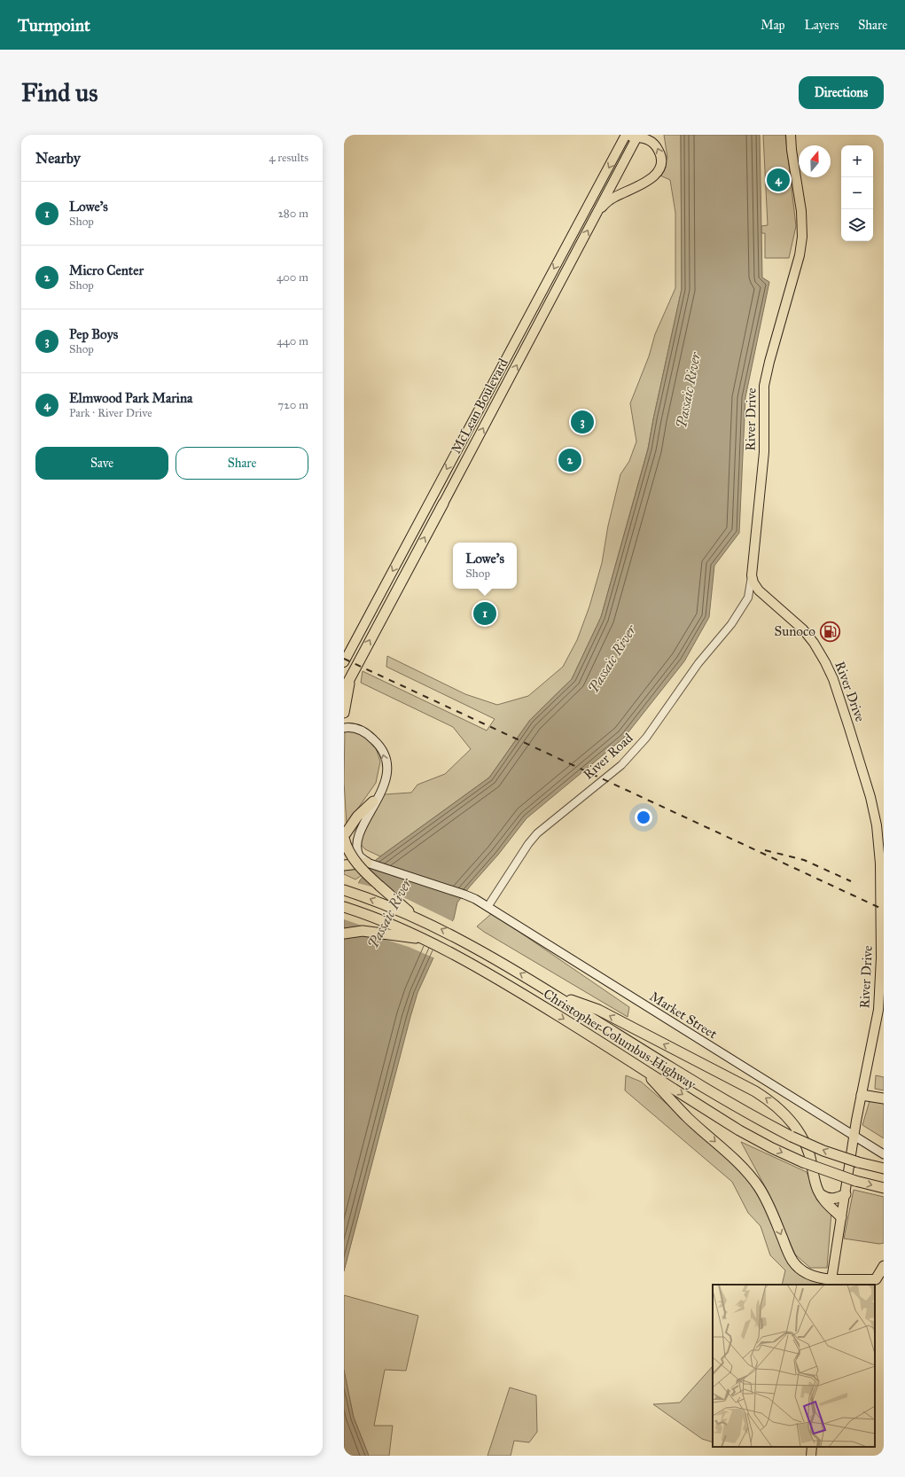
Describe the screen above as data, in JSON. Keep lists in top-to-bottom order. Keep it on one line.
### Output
{"streets":{"highway":["McLean Boulevard","Christopher Columbus Highway"],"main road":["River Drive","Market Street"],"street":["River Road"]},"crossings":[["River Drive","River Road"],["River Drive","Market Street"],["River Road","Market Street"]],"water":["Passaic River"],"places":{"fuel station":["Sunoco"]},"north":"top","page":{"header":"Turnpoint","nav":["Map","Layers","Share"],"buttons":["Directions",["Save","Share"]],"title":"Find us","heading":["Nearby","4 results"],"map_buttons":["+","−"],"pins":["4","3","2","1"],"list":[{"mark":"1","name":"Lowe's","note":"Shop","value":"280 m"},{"mark":"2","name":"Micro Center","note":"Shop","value":"400 m"},{"mark":"3","name":"Pep Boys","note":"Shop","value":"440 m"},{"mark":"4","name":"Elmwood Park Marina","note":"Park · River Drive","value":"720 m"}],"popup":["Lowe's","Shop"]}}
